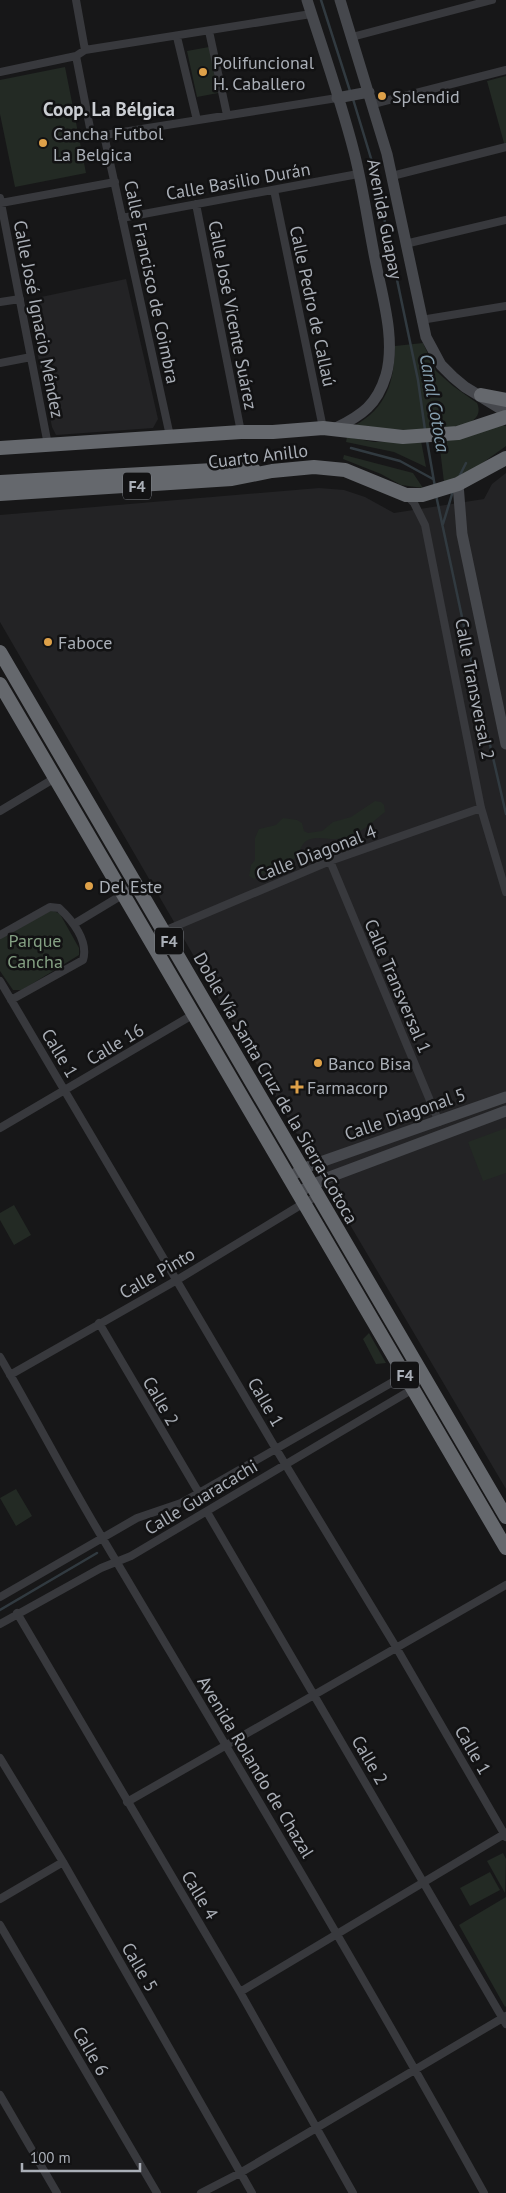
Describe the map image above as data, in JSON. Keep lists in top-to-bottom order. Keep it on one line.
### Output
{"streets":{"highway":["Cuarto Anillo","F4","Doble Vía Santa Cruz de la Sierra-Cotoca"],"main road":["Avenida Guapay","Calle Transversal 2","Calle Diagonal 5"],"street":["Calle Basilio Durán","Calle Francisco de Coimbra","Calle Pedro de Callaú","Calle José Vicente Suárez","Calle José Ignacio Méndez","Calle Diagonal 4","Calle Transversal 1","Calle 16","Calle 1","Calle Pinto","Calle 2","Calle Guaracachi","Avenida Rolando de Chazal","Calle 4","Calle 5","Calle 6"]},"crossings":[["Calle Basilio Durán","Avenida Guapay"],["Calle Basilio Durán","Calle Francisco de Coimbra"],["Calle Basilio Durán","Calle Pedro de Callaú"],["Calle Basilio Durán","Calle José Vicente Suárez"],["Avenida Guapay","Calle Pedro de Callaú"],["Avenida Guapay","Cuarto Anillo"],["Calle Francisco de Coimbra","Cuarto Anillo"],["Calle Pedro de Callaú","Cuarto Anillo"],["Calle José Vicente Suárez","Cuarto Anillo"],["Calle José Ignacio Méndez","Cuarto Anillo"],["Cuarto Anillo","Calle Transversal 2"],["Calle Transversal 2","Calle Diagonal 4"],["Calle Diagonal 4","Calle Transversal 1"],["Calle Diagonal 4","Doble Vía Santa Cruz de la Sierra-Cotoca"],["Calle Transversal 1","Calle Diagonal 5"],["Calle 16","Calle 1"],["Calle 16","Doble Vía Santa Cruz de la Sierra-Cotoca"],["Calle 1","Calle Pinto"],["Calle 1","Calle Guaracachi"],["Doble Vía Santa Cruz de la Sierra-Cotoca","Calle Diagonal 5"],["Doble Vía Santa Cruz de la Sierra-Cotoca","Calle Pinto"],["Doble Vía Santa Cruz de la Sierra-Cotoca","Calle Guaracachi"],["Calle Diagonal 5","Calle Pinto"],["Calle Pinto","Calle 2"],["Calle Pinto","Avenida Rolando de Chazal"],["Calle 2","Calle Guaracachi"],["Calle Guaracachi","Avenida Rolando de Chazal"],["Calle Guaracachi","Calle 4"]],"districts":["Coop. La Bélgica"],"water":["Canal Cotoca"],"parks":["Parque Cancha"],"places":{"other":["Polifuncional H. Caballero","Splendid","Cancha Futbol La Belgica","Faboce","Del Este","Banco Bisa"],"health":["Farmacorp"]},"scale_bar":"100 m"}
